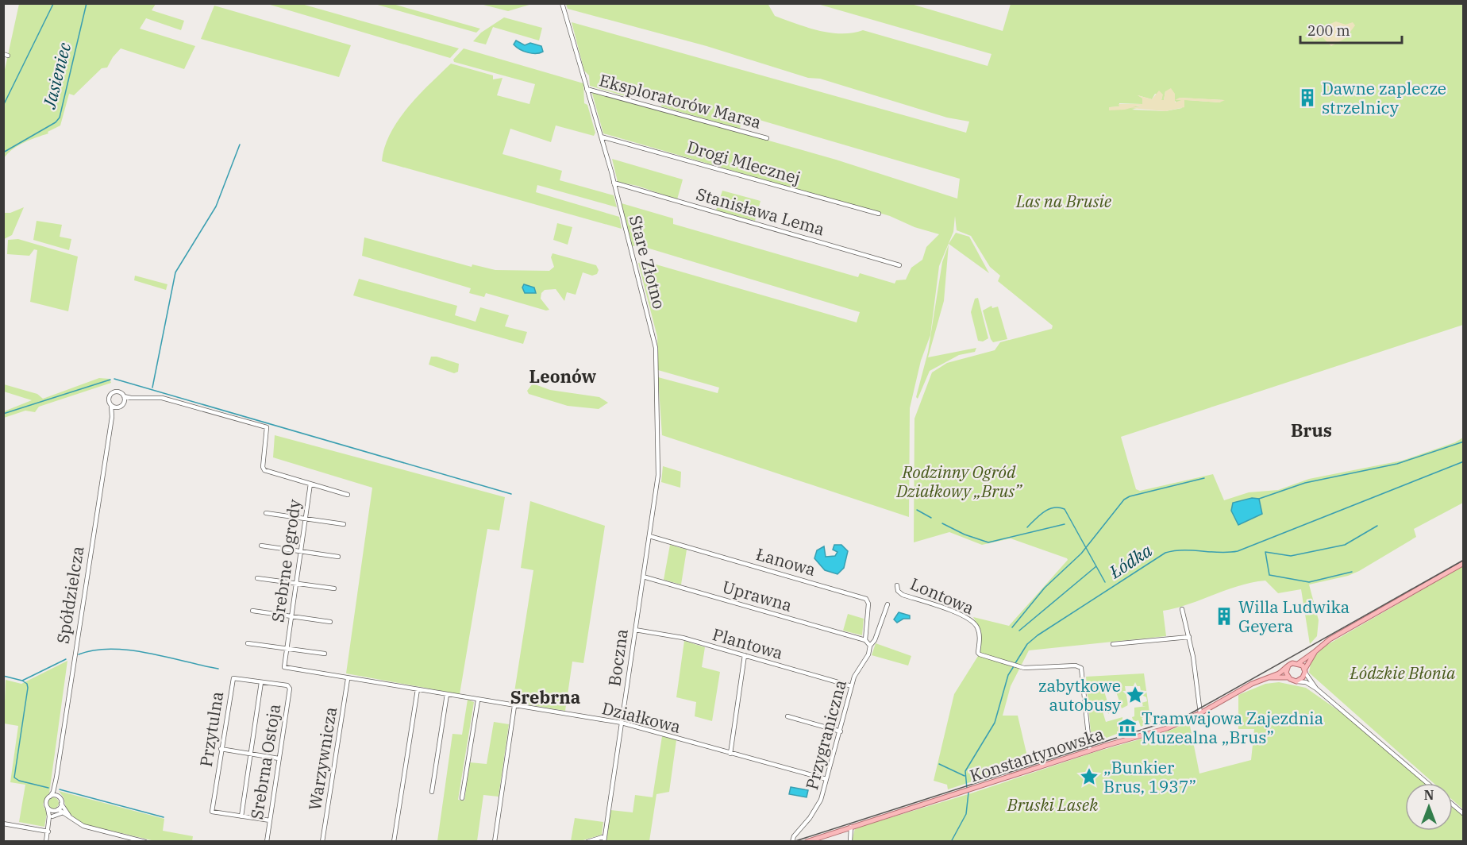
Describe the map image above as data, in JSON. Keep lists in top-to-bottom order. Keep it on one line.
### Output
{"streets":{"main road":["Konstantynowska"],"street":["Eksploratorów Marsa","Drogi Mlecznej","Stanisława Lema","Stare Złotno","Srebrne Ogrody","Łanowa","Spółdzielcza","Uprawna","Lontowa","Plantowa","Boczna","Działkowa","Przytulna","Przygraniczna","Warzywnicza","Srebrna Ostoja"]},"crossings":[["Eksploratorów Marsa","Stare Złotno"],["Drogi Mlecznej","Stare Złotno"],["Stanisława Lema","Stare Złotno"],["Stare Złotno","Łanowa"],["Stare Złotno","Boczna"],["Srebrne Ogrody","Działkowa"],["Srebrne Ogrody","Warzywnicza"],["Łanowa","Uprawna"],["Łanowa","Boczna"],["Uprawna","Boczna"],["Lontowa","Konstantynowska"],["Plantowa","Boczna"],["Plantowa","Przygraniczna"],["Boczna","Działkowa"],["Działkowa","Przygraniczna"],["Działkowa","Warzywnicza"],["Przytulna","Srebrna Ostoja"]],"districts":["Leonów","Brus","Srebrna"],"water":["Jasieniec","Łódka"],"parks":["Las na Brusie","Rodzinny Ogród Działkowy „Brus”","Łódzkie Błonia","Bruski Lasek"],"places":{"building":["Dawne zaplecze strzelnicy","Willa Ludwika Geyera"],"place":["zabytkowe autobusy","„Bunkier Brus, 1937”"],"museum":["Tramwajowa Zajezdnia Muzealna „Brus”"]},"scale_bar":"200 m","north":"top"}
